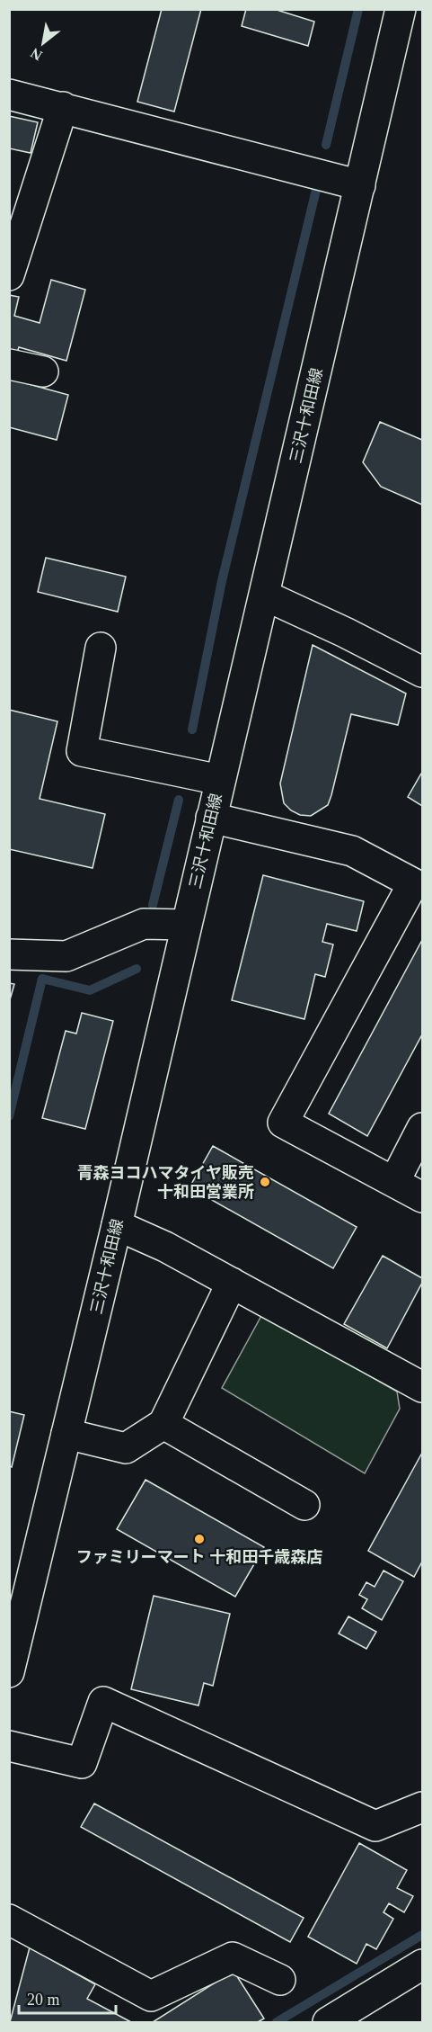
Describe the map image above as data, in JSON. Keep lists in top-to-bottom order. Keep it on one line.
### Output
{"streets":{"main road":["三沢十和田線"]},"places":["青森ヨコハマタイヤ販売 十和田営業所","ファミリーマート 十和田千歳森店"],"scale_bar":"20 m","north":"bottom left"}
